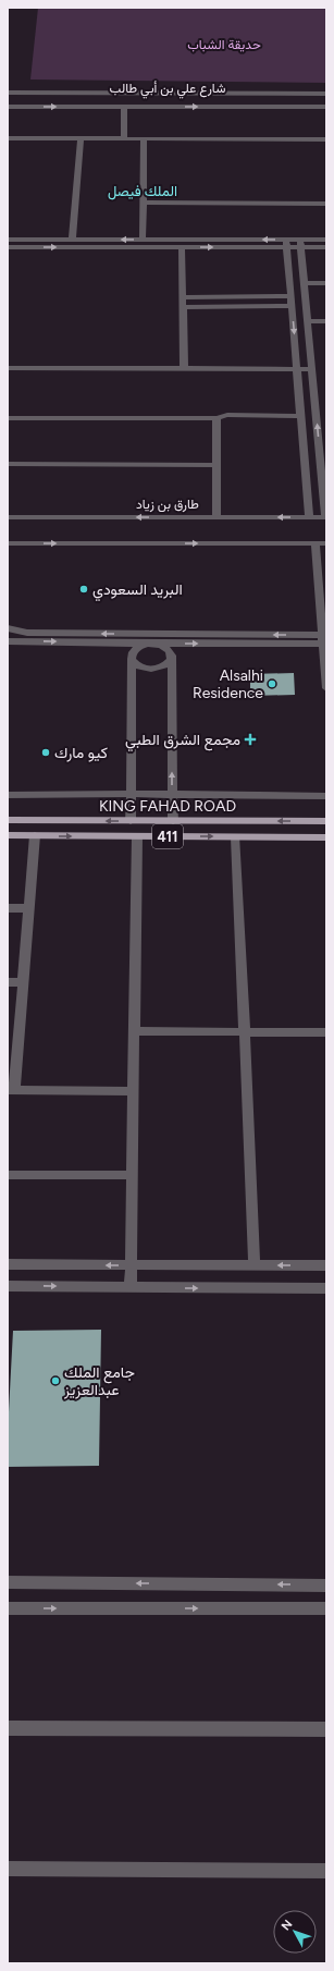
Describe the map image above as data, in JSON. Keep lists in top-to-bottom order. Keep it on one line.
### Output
{"streets":{"main road":["KING FAHAD ROAD","411"],"street":["شارع علي بن أبي طالب","طارق بن زياد"]},"districts":["الملك فيصل"],"parks":["حديقة الشباب"],"places":{"other":["البريد السعودي","Alsalhi Residence","كيو مارك","جامع الملك عبدالعزيز"],"health":["مجمع الشرق الطبي"]},"north":"top left"}
